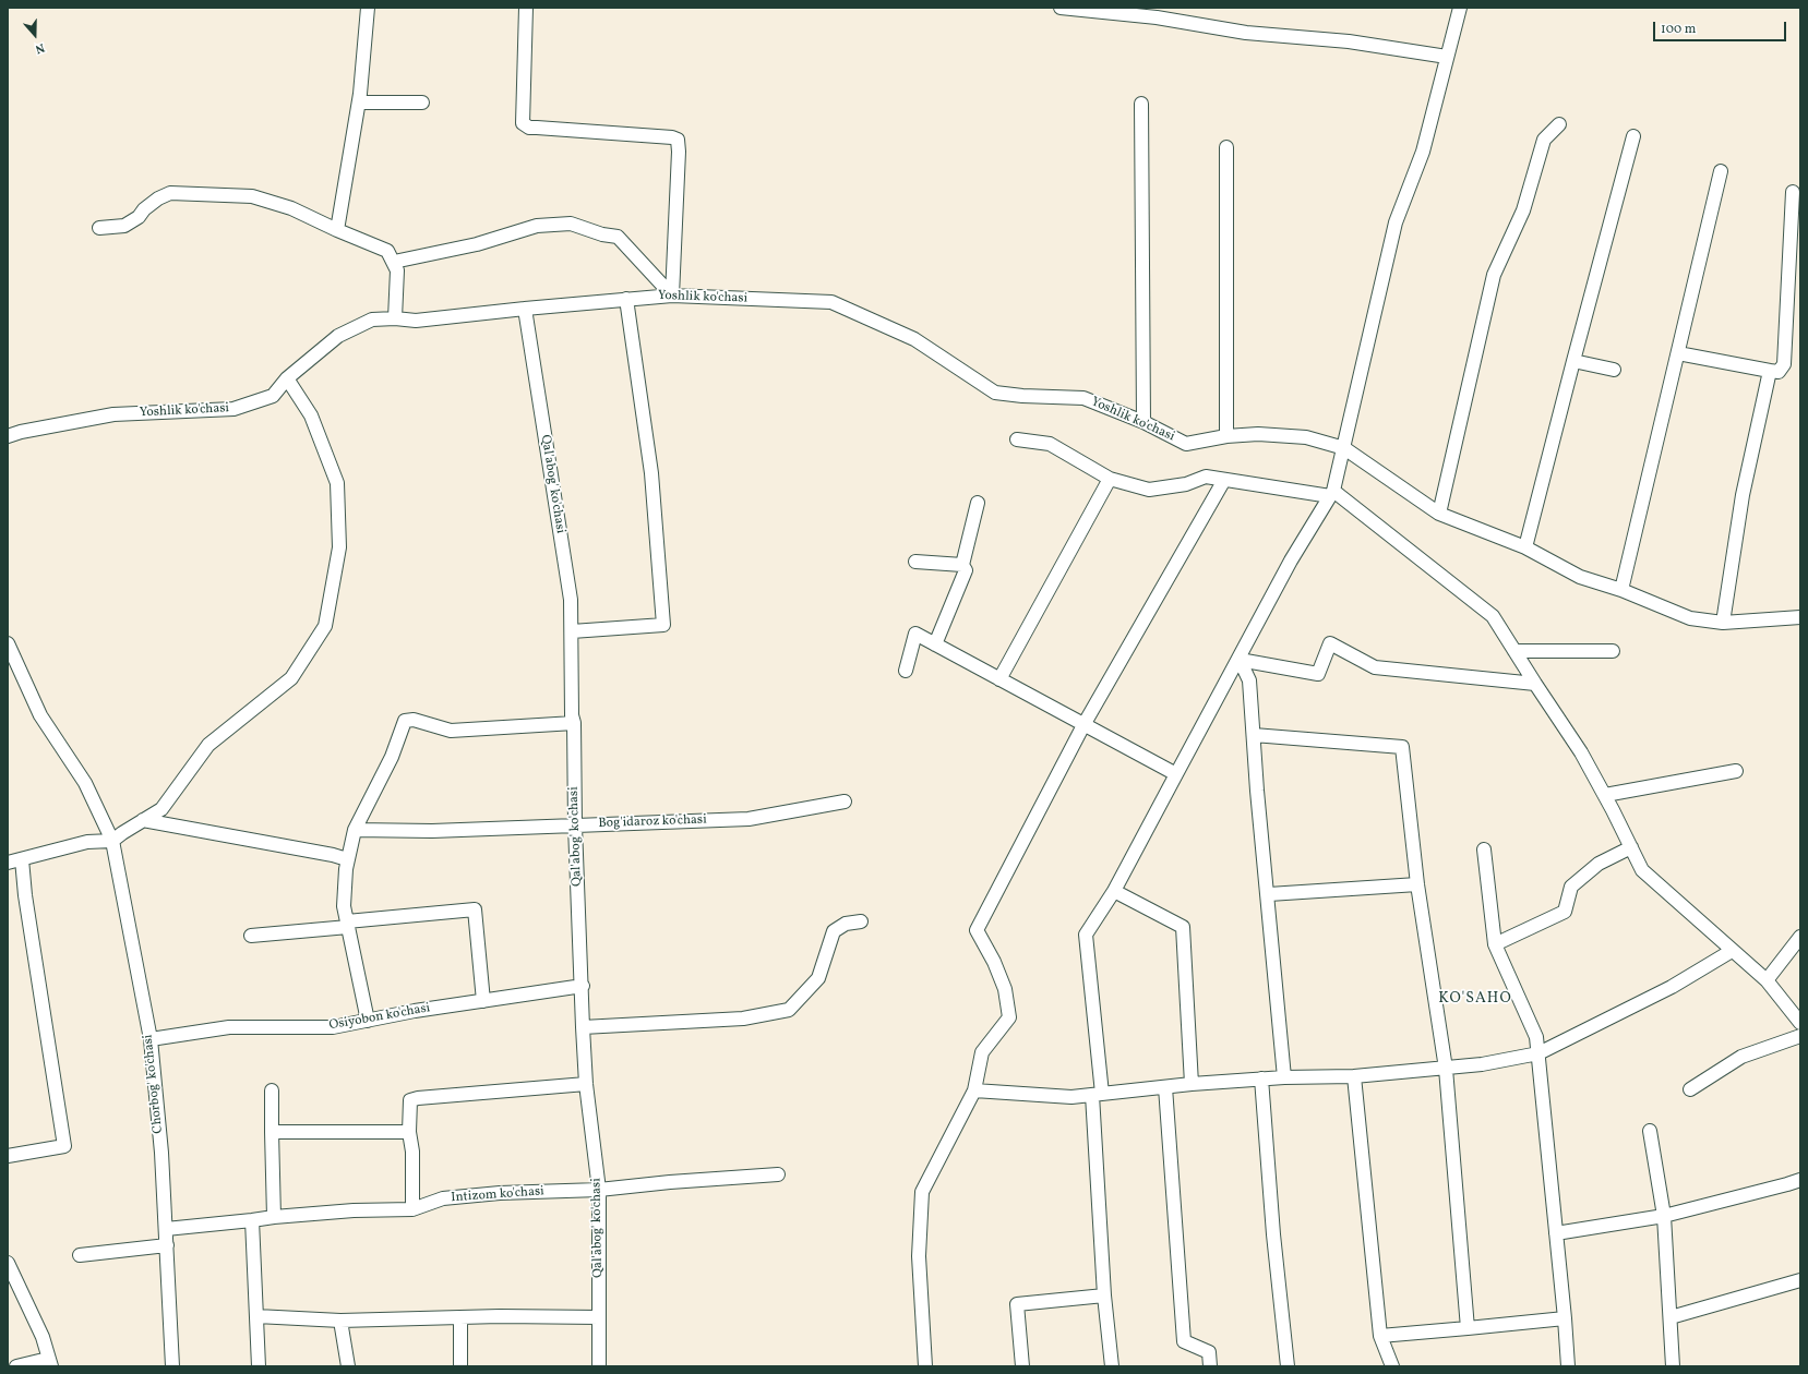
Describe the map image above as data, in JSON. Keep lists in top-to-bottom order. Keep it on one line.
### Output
{"streets":{"street":["Yoshlik ko'chasi","Qal'abog' ko'chasi","Bog'idaroz ko'chasi","Osiyobon ko'chasi","Сhorbog' ko'chasi","Intizom ko'chasi"]},"crossings":[["Yoshlik ko'chasi","Qal'abog' ko'chasi"],["Qal'abog' ko'chasi","Bog'idaroz ko'chasi"],["Qal'abog' ko'chasi","Osiyobon ko'chasi"],["Qal'abog' ko'chasi","Intizom ko'chasi"],["Osiyobon ko'chasi","Сhorbog' ko'chasi"],["Сhorbog' ko'chasi","Intizom ko'chasi"]],"districts":["KO'SAHO"],"scale_bar":"100 m","north":"bottom"}
